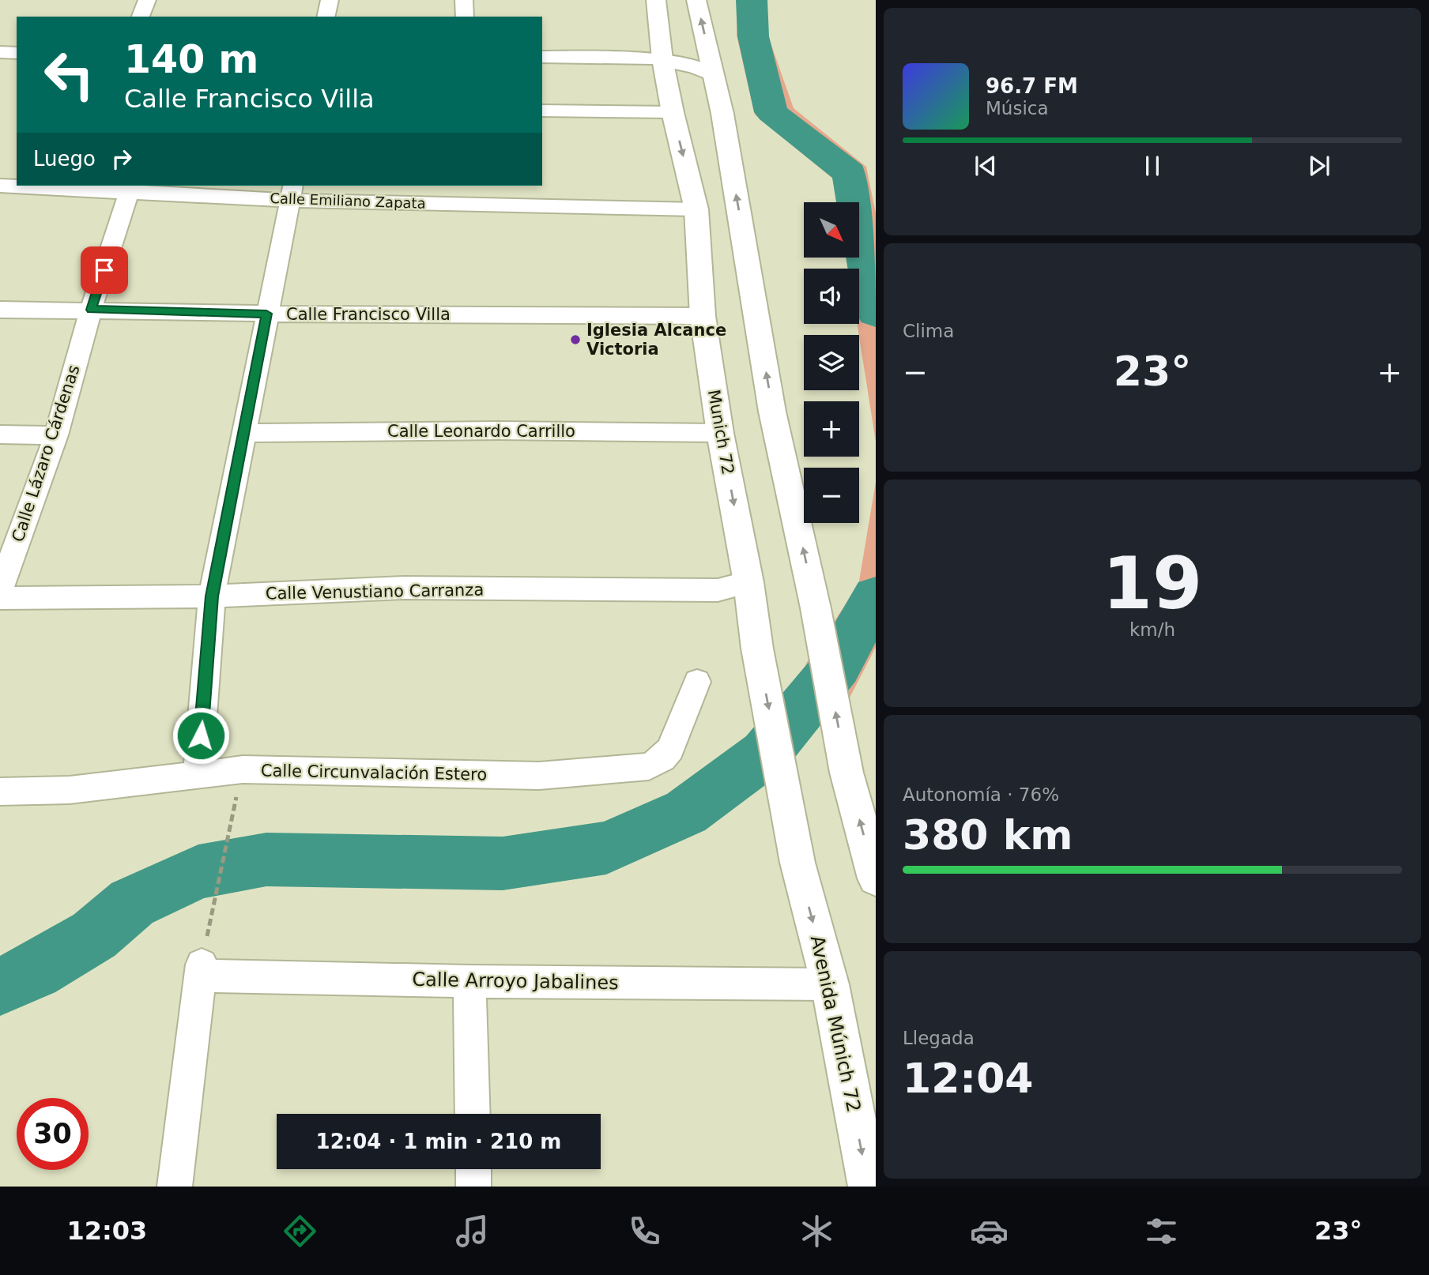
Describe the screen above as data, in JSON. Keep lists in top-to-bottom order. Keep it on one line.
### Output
{"streets":{"main road":["Munich 72","Avenida Múnich 72"],"street":["Calle Emiliano Zapata","Calle Francisco Villa","Calle Leonardo Carrillo","Calle Lázaro Cárdenas","Calle Venustiano Carranza","Calle Circunvalación Estero","Calle Arroyo Jabalines"]},"crossings":[["Calle Emiliano Zapata","Munich 72"],["Calle Emiliano Zapata","Calle Lázaro Cárdenas"],["Calle Francisco Villa","Munich 72"],["Calle Francisco Villa","Calle Lázaro Cárdenas"],["Calle Leonardo Carrillo","Munich 72"],["Munich 72","Calle Venustiano Carranza"],["Munich 72","Avenida Múnich 72"],["Calle Arroyo Jabalines","Avenida Múnich 72"]],"one_way":["Avenida Múnich 72"],"places":["Iglesia Alcance Victoria"],"north":"bottom right","page":{"turn":["140 m","Calle Francisco Villa"],"song":["96.7 FM","Música"],"then":"Luego","map_buttons":["+","−"],"tile":["Clima",["19","km/h"],["Autonomía · 76%","380 km"],["Llegada","12:04"]],"heat":["−","23°","+"],"limit":"30","trip":"12:04 · 1 min · 210 m","tabs":["12:03","23°"]}}
